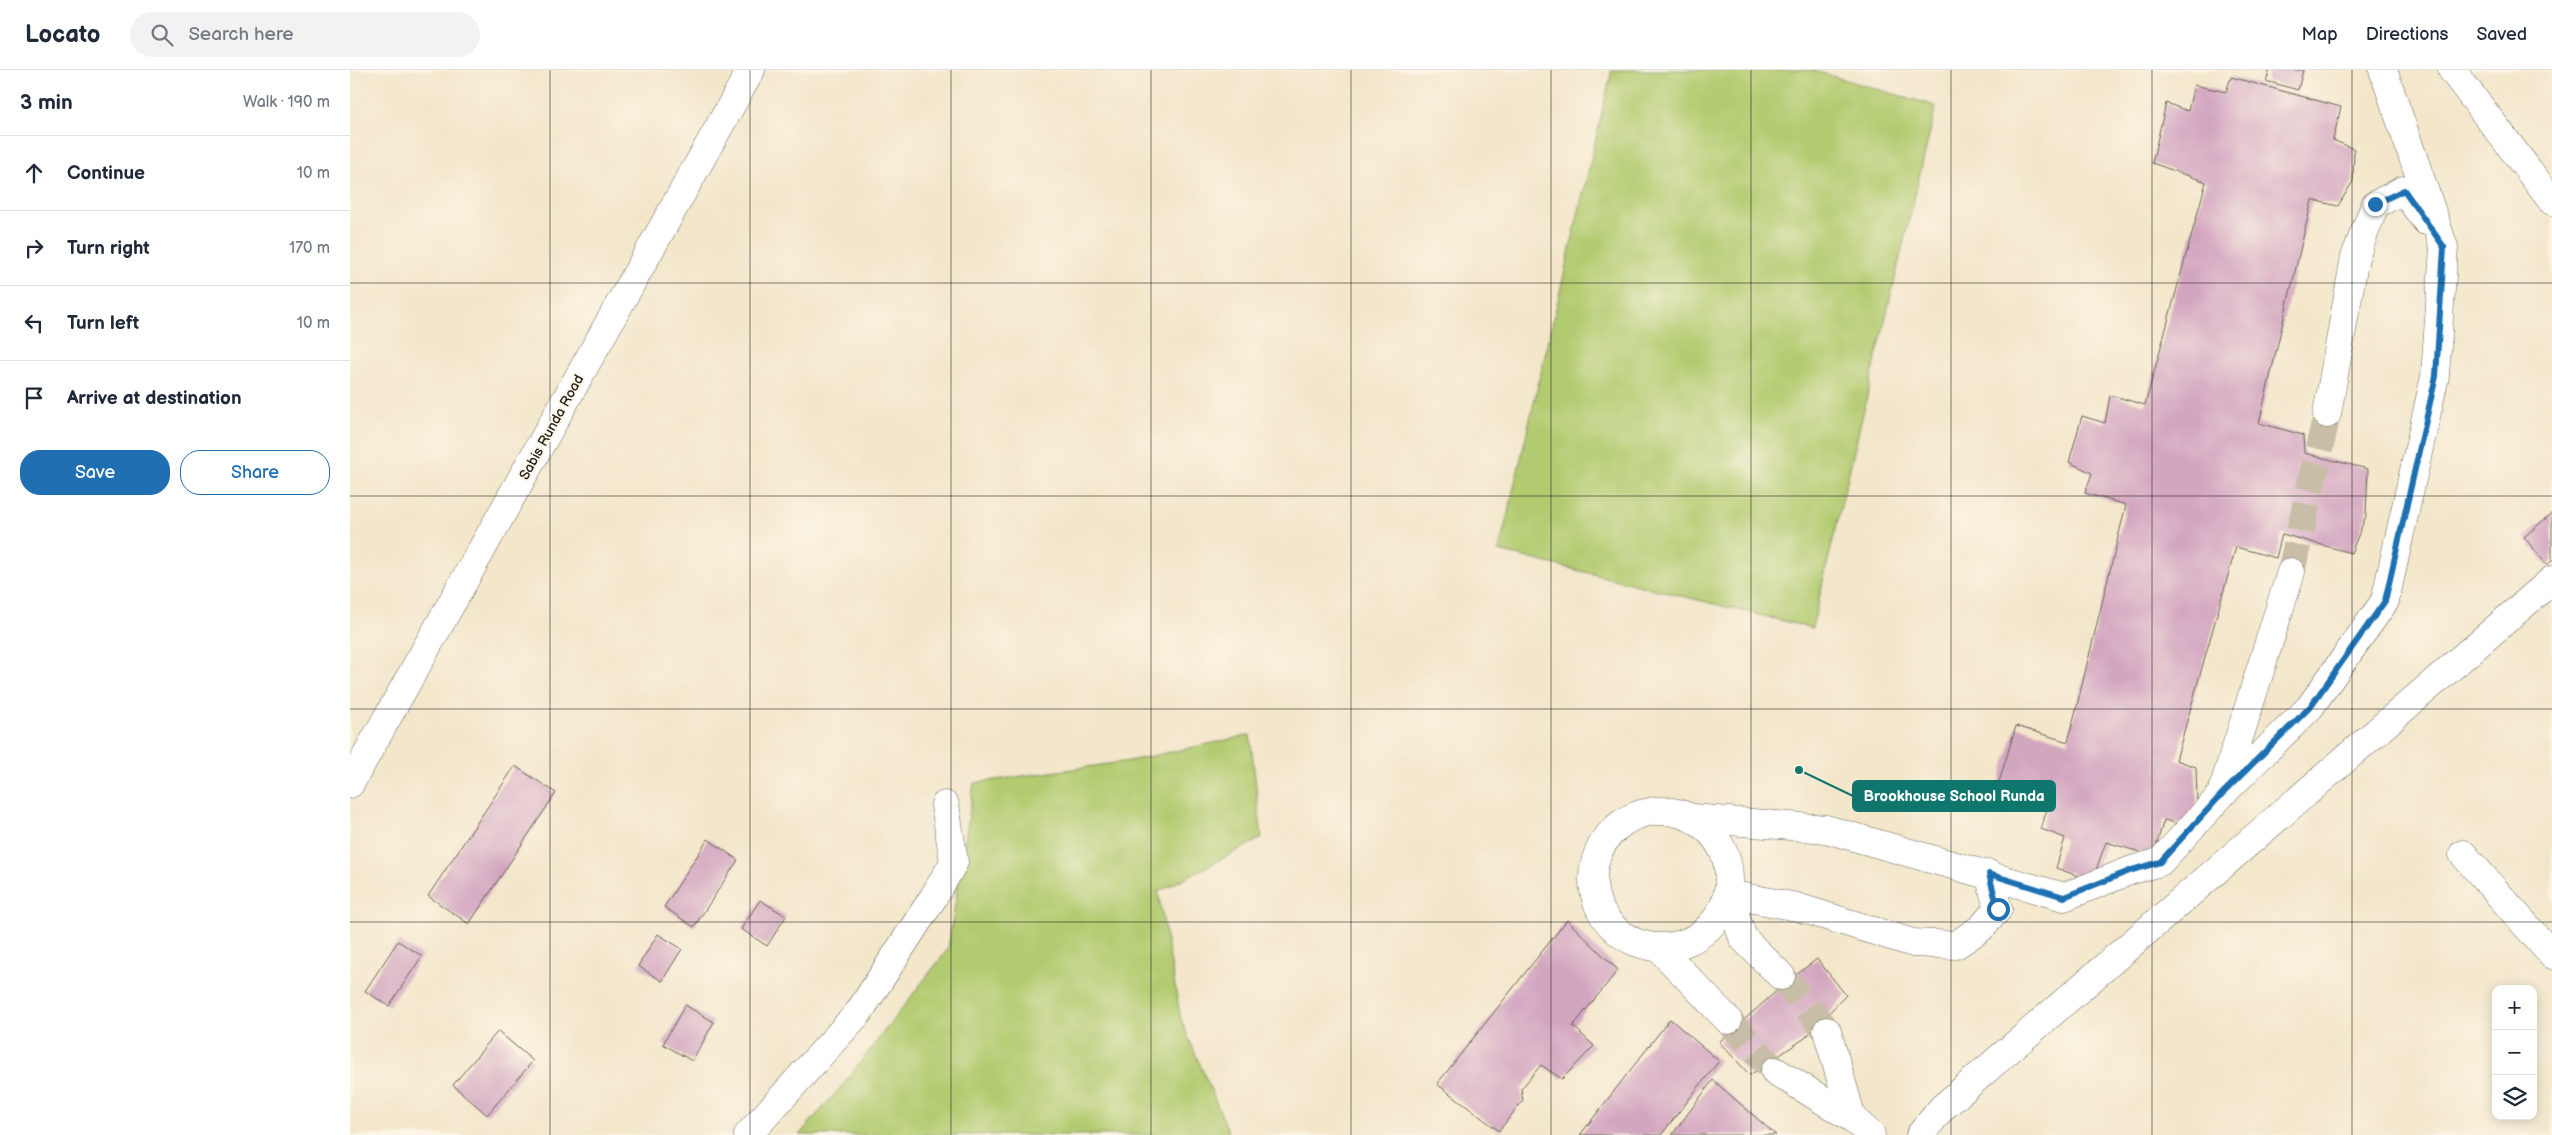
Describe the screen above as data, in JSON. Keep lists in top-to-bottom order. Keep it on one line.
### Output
{"streets":{"street":["Sabis Runda Road"]},"places":["Brookhouse School Runda"],"page":{"header":"Locato","search":"Search here","nav":["Map","Directions","Saved"],"heading":["3 min","Walk · 190 m"],"list":[["Continue","10 m"],["Turn right","170 m"],["Turn left","10 m"],"Arrive at destination"],"buttons":["Save","Share"],"map_buttons":["+","−"]}}
